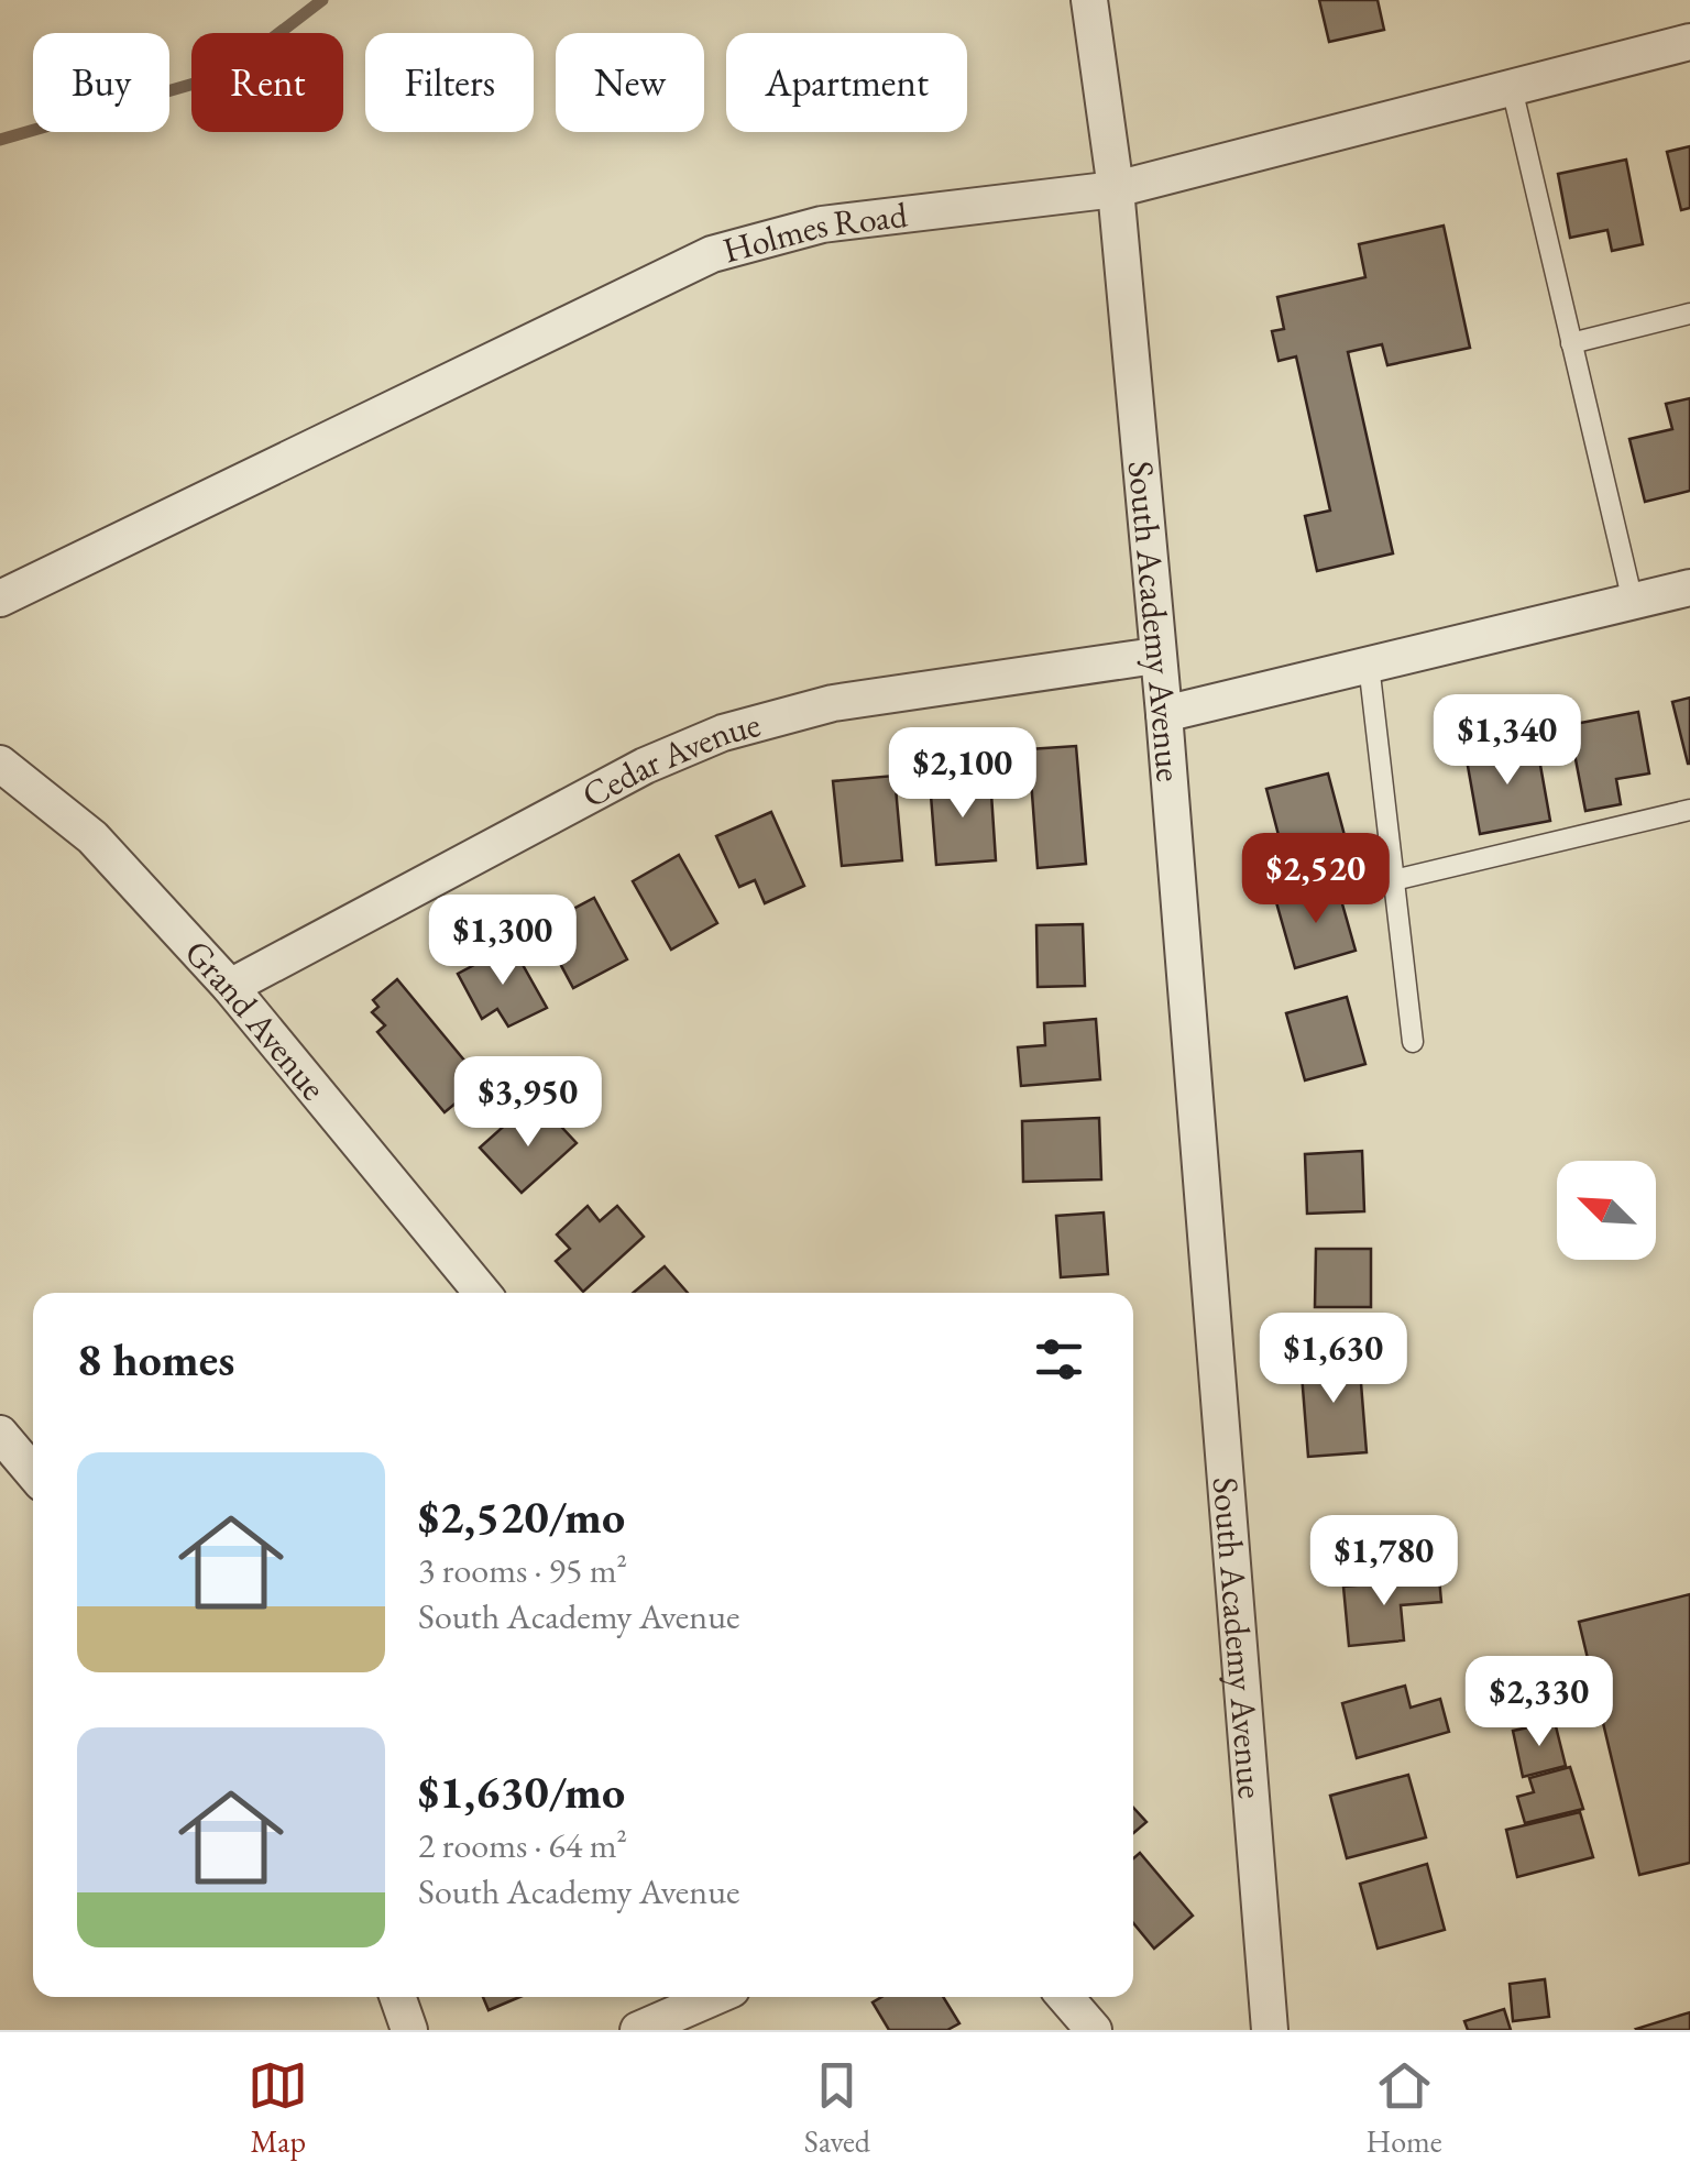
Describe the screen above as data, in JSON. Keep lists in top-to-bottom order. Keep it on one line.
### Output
{"streets":{"street":["Holmes Road","South Academy Avenue","Cedar Avenue","Grand Avenue"]},"crossings":[["Holmes Road","South Academy Avenue"],["South Academy Avenue","Cedar Avenue"],["Cedar Avenue","Grand Avenue"]],"north":"top left","page":{"chip":["Buy","Rent","Filters","New","Apartment"],"price":["$1,340","$2,100","$2,520","$1,300","$3,950","$1,630","$1,780","$2,330"],"heading":"8 homes","list":[{"name":"$2,520/mo","note":"3 rooms · 95 m² · South Academy Avenue"},{"name":"$1,630/mo","note":"2 rooms · 64 m² · South Academy Avenue"}],"tabs":["Map","Saved","Home"]}}
